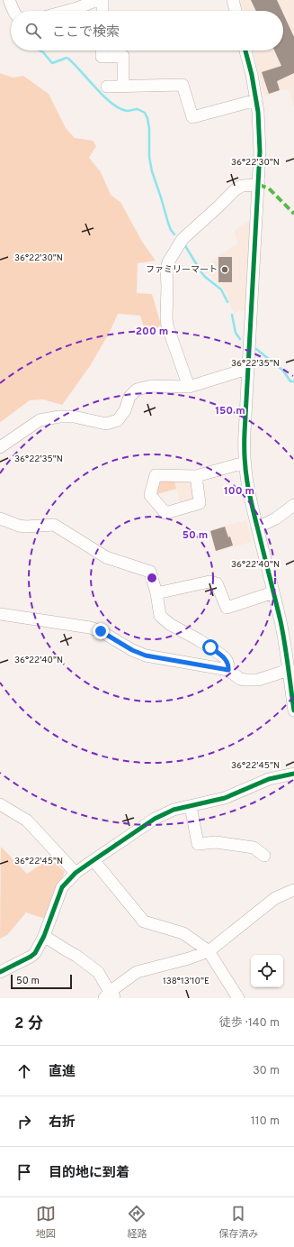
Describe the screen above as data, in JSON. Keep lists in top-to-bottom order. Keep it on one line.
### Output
{"places":["ファミリーマート"],"scale_bar":"50 m","page":{"search":"ここで検索","scale":"50 m","heading":["2 分","徒歩 · 140 m"],"list":[["直進","30 m"],["右折","110 m"],"目的地に到着"],"nav":["地図","経路","保存済み"]},"coordinates":["36°22'30\"N","36°22'35\"N","36°22'40\"N","36°22'45\"N","138°13'10\"E"],"rings":["200 m","150 m","100 m","50 m"]}
